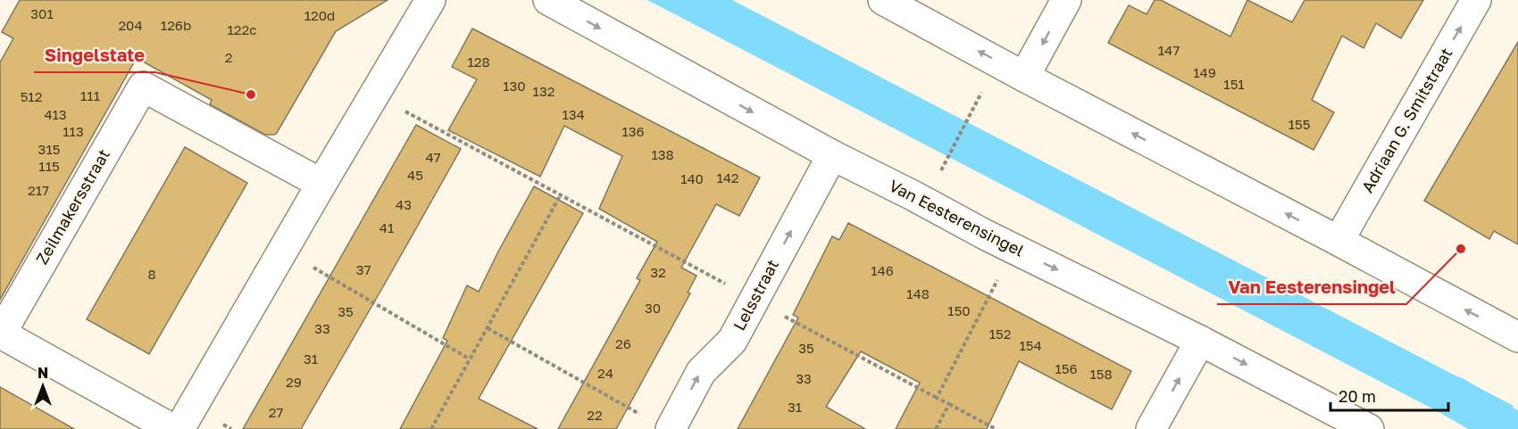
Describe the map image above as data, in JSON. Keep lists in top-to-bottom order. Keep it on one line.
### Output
{"streets":{"street":["Adriaan G. Smitstraat","Zeilmakersstraat","Van Eesterensingel","Lelsstraat"]},"crossings":[["Van Eesterensingel","Lelsstraat"]],"one_way":["Adriaan G. Smitstraat","Lelsstraat"],"places":["Singelstate","Van Eesterensingel"],"house_numbers":["301","120d","204","126b","122c","147","2","128","149","151","130","132","111","512","413","134","155","113","136","315","138","47","115","45","142","140","217","43","41","37","146","32","8","148","30","150","35","33","152","26","154","35","31","156","24","158","33","29","31","27","22"],"scale_bar":"20 m","north":"top"}
